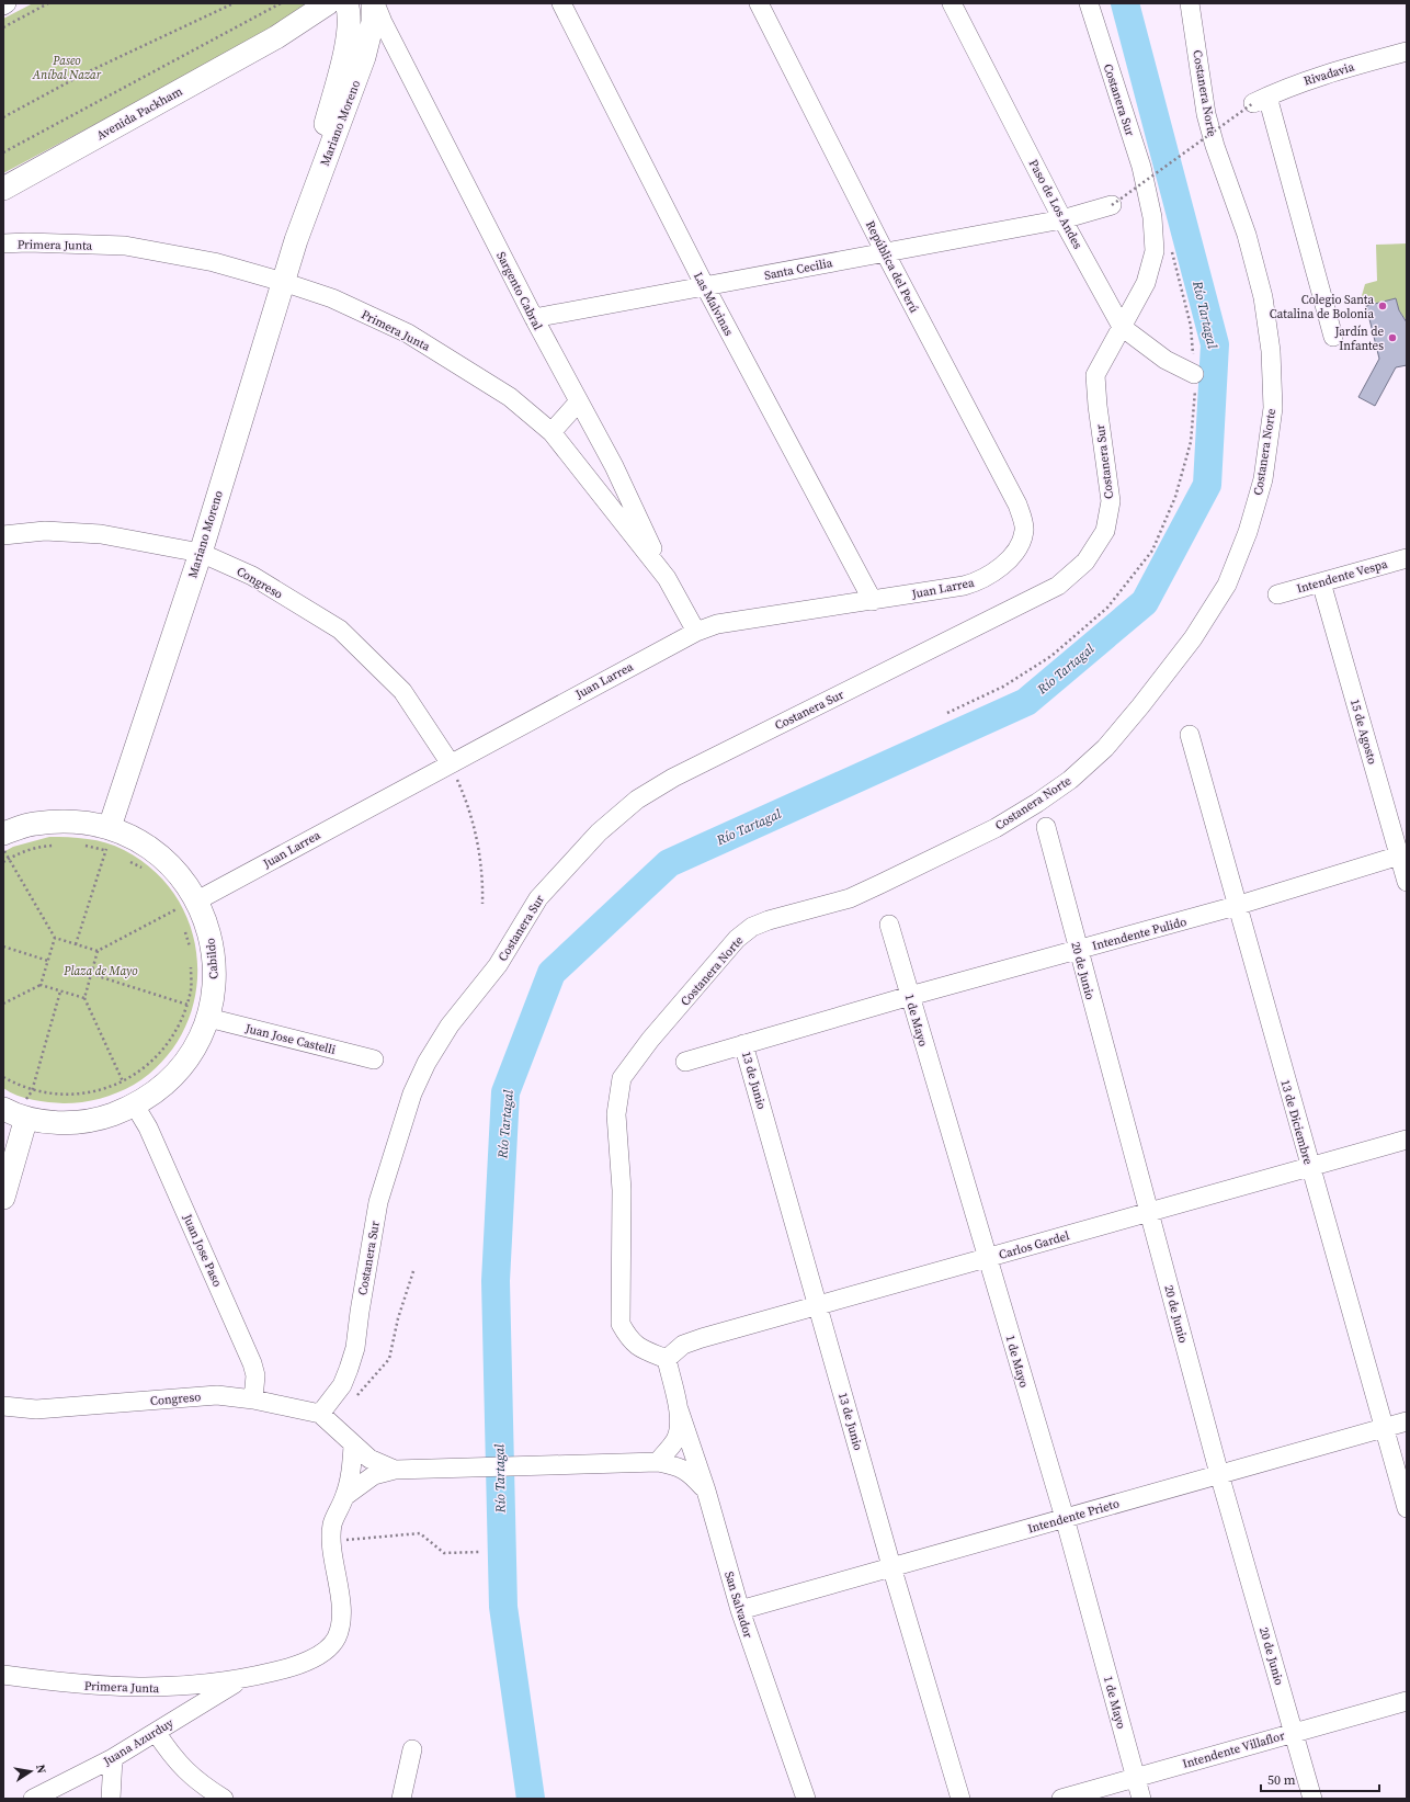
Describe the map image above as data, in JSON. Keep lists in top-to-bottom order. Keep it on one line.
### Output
{"streets":{"main road":["Avenida Packham","Mariano Moreno","Cabildo"],"street":["Rivadavia","Costanera Norte","Costanera Sur","Paso de Los Andes","Primera Junta","República del Perú","Santa Cecilia","Sargento Cabral","Las Malvinas","Intendente Vespa","Congreso","Juan Larrea","15 de Agosto","Intendente Pulido","20 de Junio","1 de Mayo","Juan Jose Castelli","13 de Junio","13 de Diciembre","Carlos Gardel","Juan Jose Paso","Intendente Prieto","San Salvador","Juana Azurduy","Intendente Villaflor"]},"crossings":[["Costanera Norte","Carlos Gardel"],["Costanera Sur","Paso de Los Andes"],["Costanera Sur","Congreso"],["Avenida Packham","Mariano Moreno"],["Mariano Moreno","Primera Junta"],["Mariano Moreno","Sargento Cabral"],["Mariano Moreno","Congreso"],["Mariano Moreno","Cabildo"],["Paso de Los Andes","Santa Cecilia"],["Primera Junta","Sargento Cabral"],["Primera Junta","Juan Larrea"],["Primera Junta","Juana Azurduy"],["República del Perú","Santa Cecilia"],["República del Perú","Juan Larrea"],["Santa Cecilia","Sargento Cabral"],["Santa Cecilia","Las Malvinas"],["Las Malvinas","Juan Larrea"],["Intendente Vespa","15 de Agosto"],["Congreso","Juan Larrea"],["Congreso","Juan Jose Paso"],["Juan Larrea","Cabildo"],["15 de Agosto","Intendente Pulido"],["Intendente Pulido","20 de Junio"],["Intendente Pulido","1 de Mayo"],["Intendente Pulido","13 de Junio"],["Intendente Pulido","13 de Diciembre"],["Cabildo","Juan Jose Castelli"],["Cabildo","Juan Jose Paso"],["20 de Junio","Carlos Gardel"],["20 de Junio","Intendente Prieto"],["20 de Junio","Intendente Villaflor"],["1 de Mayo","Carlos Gardel"],["1 de Mayo","Intendente Prieto"],["1 de Mayo","Intendente Villaflor"],["13 de Junio","Carlos Gardel"],["13 de Junio","Intendente Prieto"],["13 de Diciembre","Carlos Gardel"],["13 de Diciembre","Intendente Prieto"],["Intendente Prieto","San Salvador"]],"water":["Río Tartagal"],"parks":["Paseo Aníbal Nazar","Plaza de Mayo"],"places":["Colegio Santa Catalina de Bolonia","Jardín de Infantes"],"scale_bar":"50 m","north":"right"}
